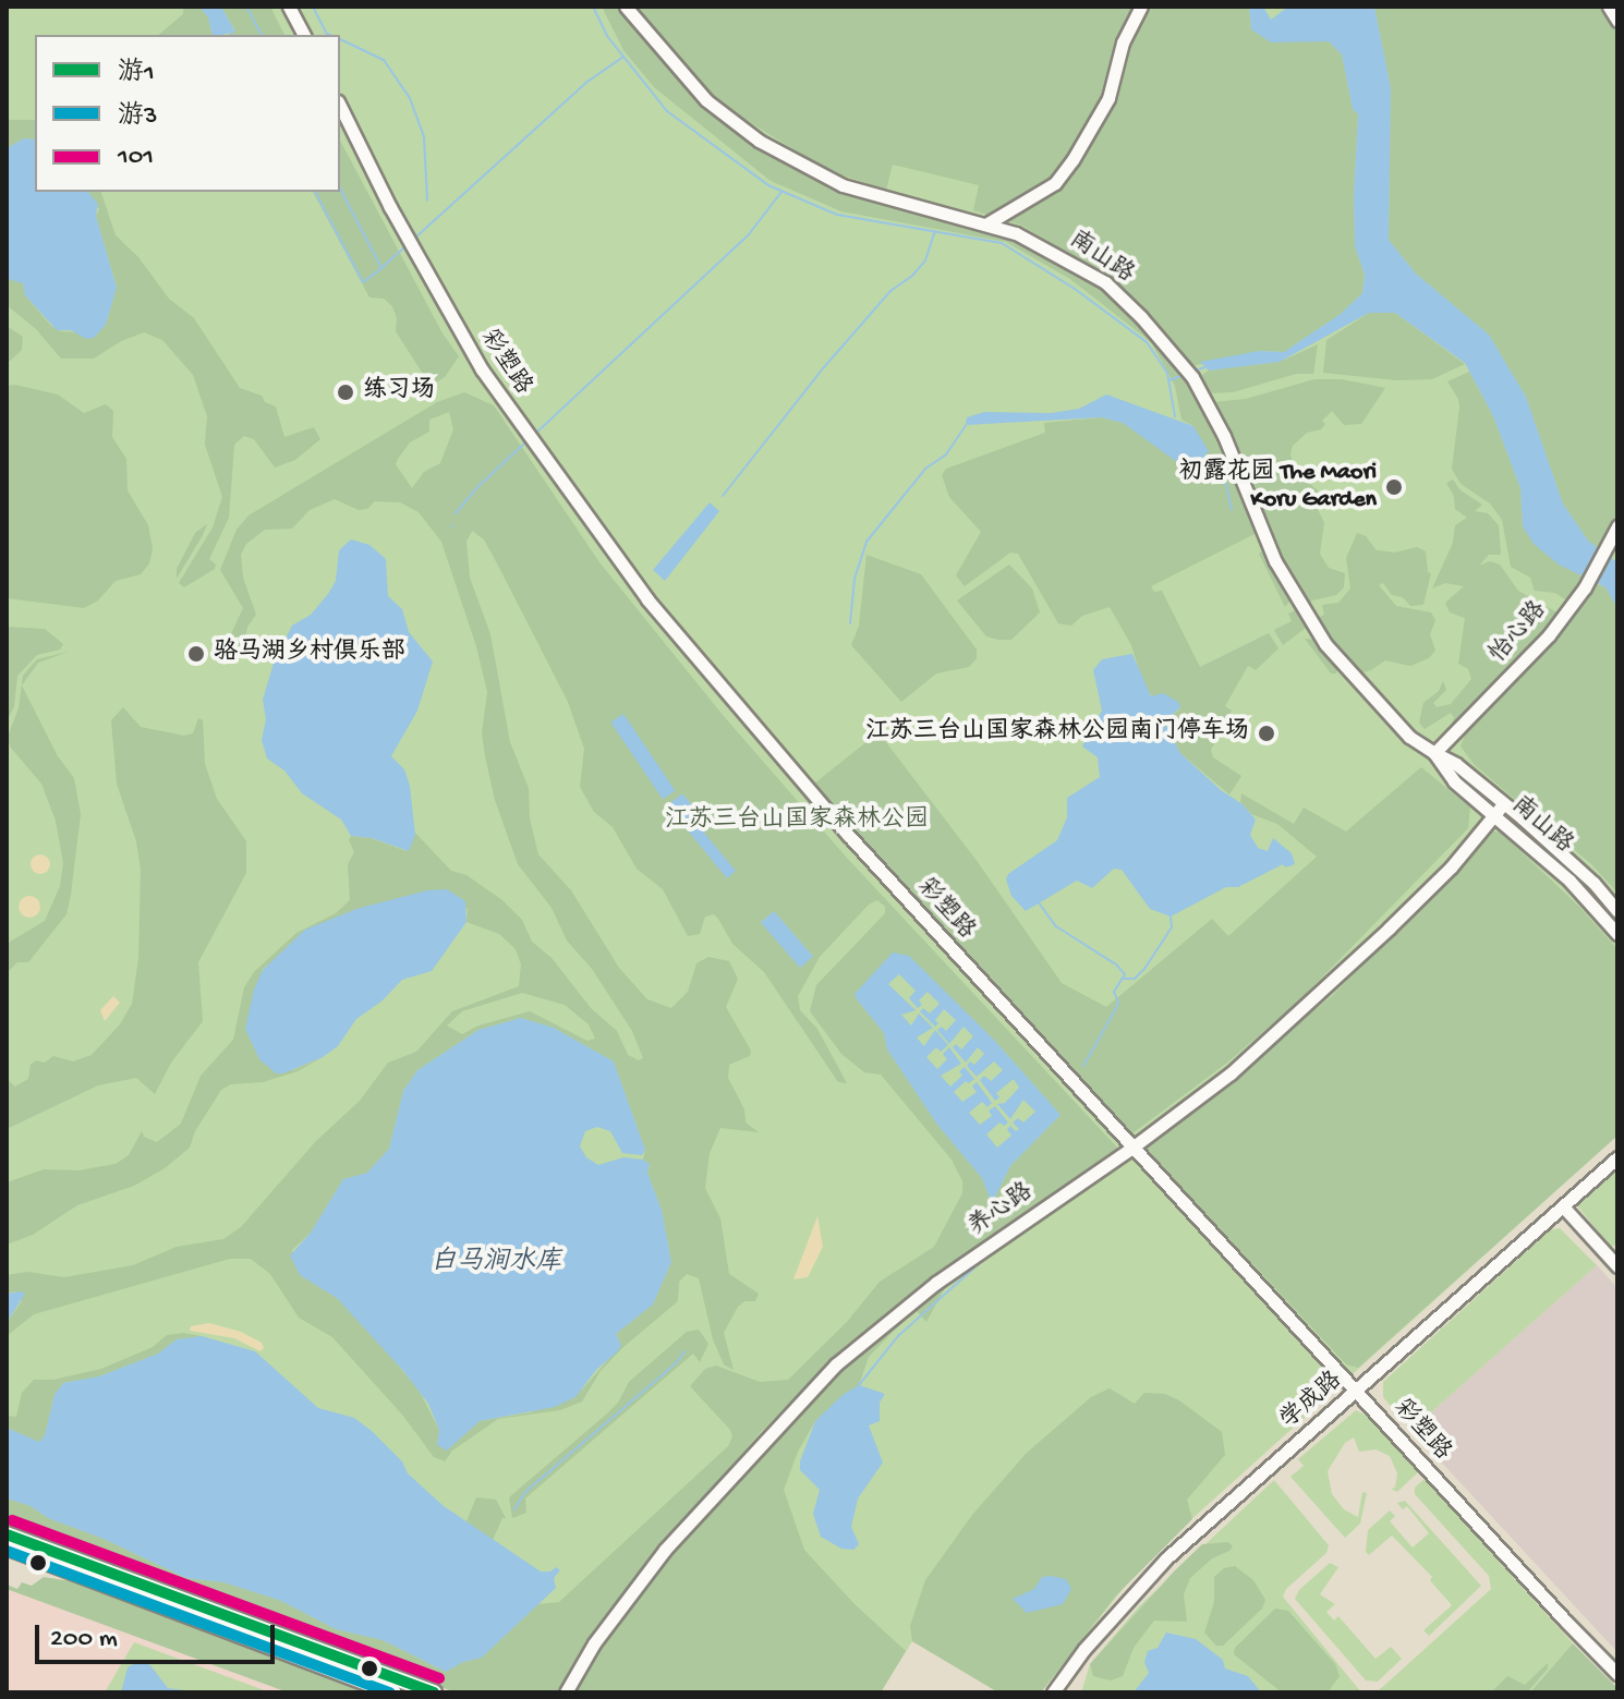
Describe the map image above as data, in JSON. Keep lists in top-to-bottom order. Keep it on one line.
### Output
{"streets":{"street":["南山路","彩塑路","怡心路","养心路","学成路"]},"crossings":[["南山路","怡心路"],["南山路","养心路"],["彩塑路","养心路"],["彩塑路","学成路"]],"water":["白马涧水库"],"parks":["江苏三台山国家森林公园"],"places":["练习场","初露花园 The Maori Koru Garden","骆马湖乡村俱乐部","江苏三台山国家森林公园南门停车场"],"lines":["transit line 101","transit line 游1","transit line 游3"],"legend":["游1","游3","101"],"scale_bar":"200 m"}
